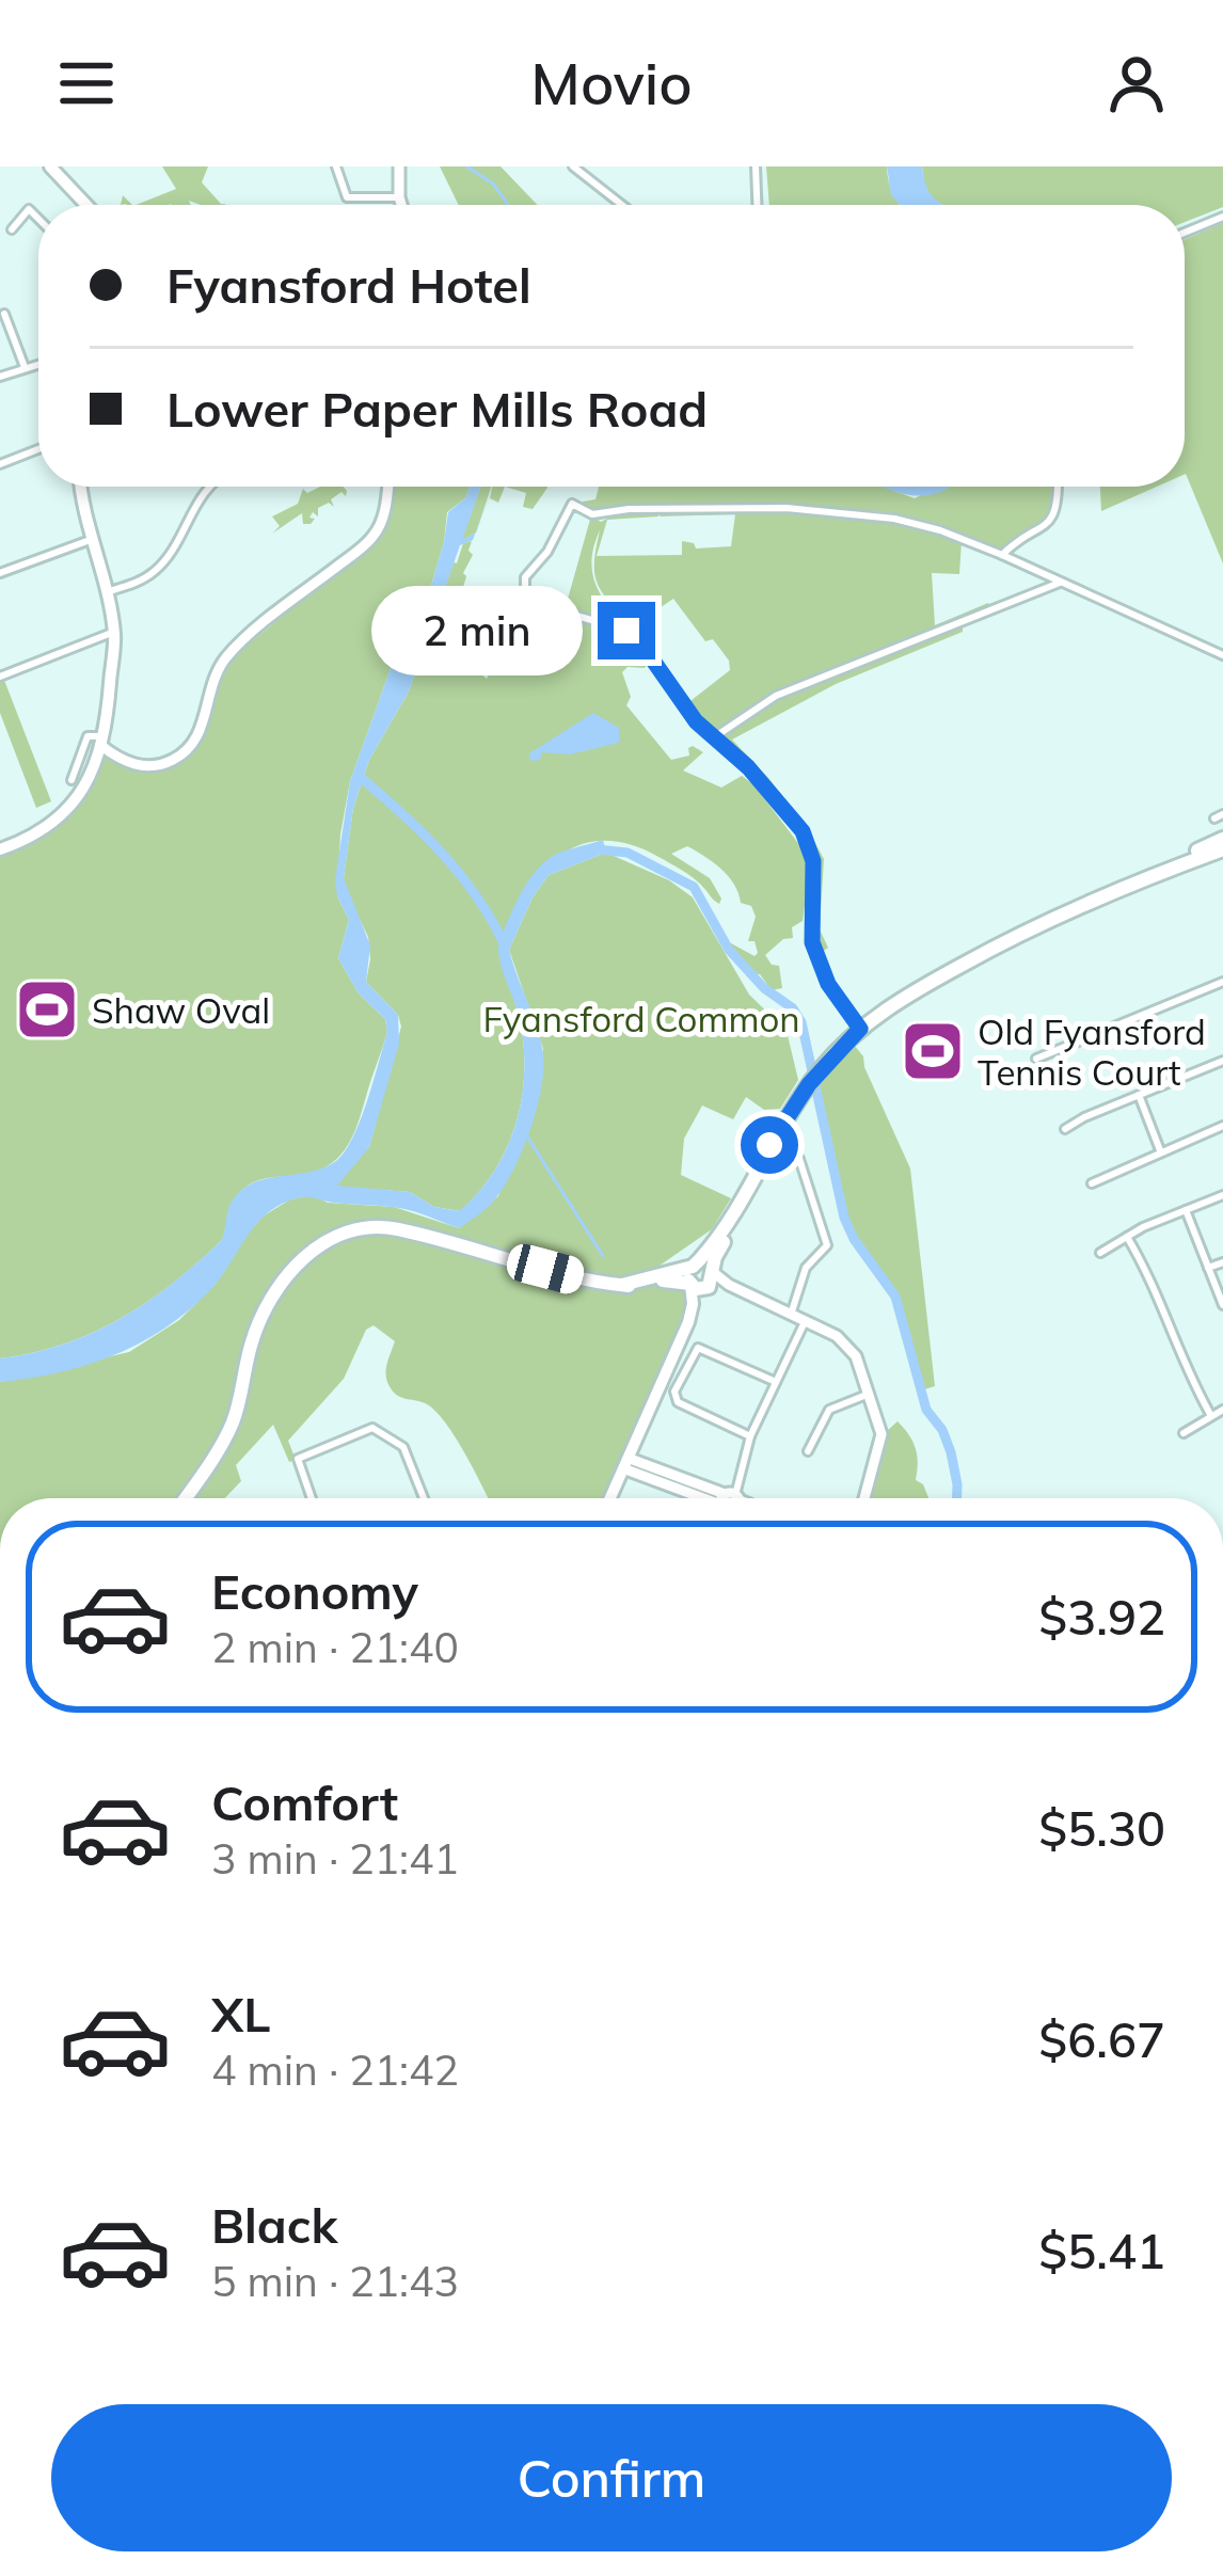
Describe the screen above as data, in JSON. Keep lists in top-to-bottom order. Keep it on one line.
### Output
{"parks":["Fyansford Common"],"places":{"sports":["Shaw Oval","Old Fyansford Tennis Court"]},"page":{"header":"Movio","banner":["Fyansford Hotel","Lower Paper Mills Road"],"bubble":"2 min","list":[{"name":"Economy","note":"2 min · 21:40","value":"$3.92"},{"name":"Comfort","note":"3 min · 21:41","value":"$5.30"},{"name":"XL","note":"4 min · 21:42","value":"$6.67"},{"name":"Black","note":"5 min · 21:43","value":"$5.41"}],"buttons":"Confirm"}}
